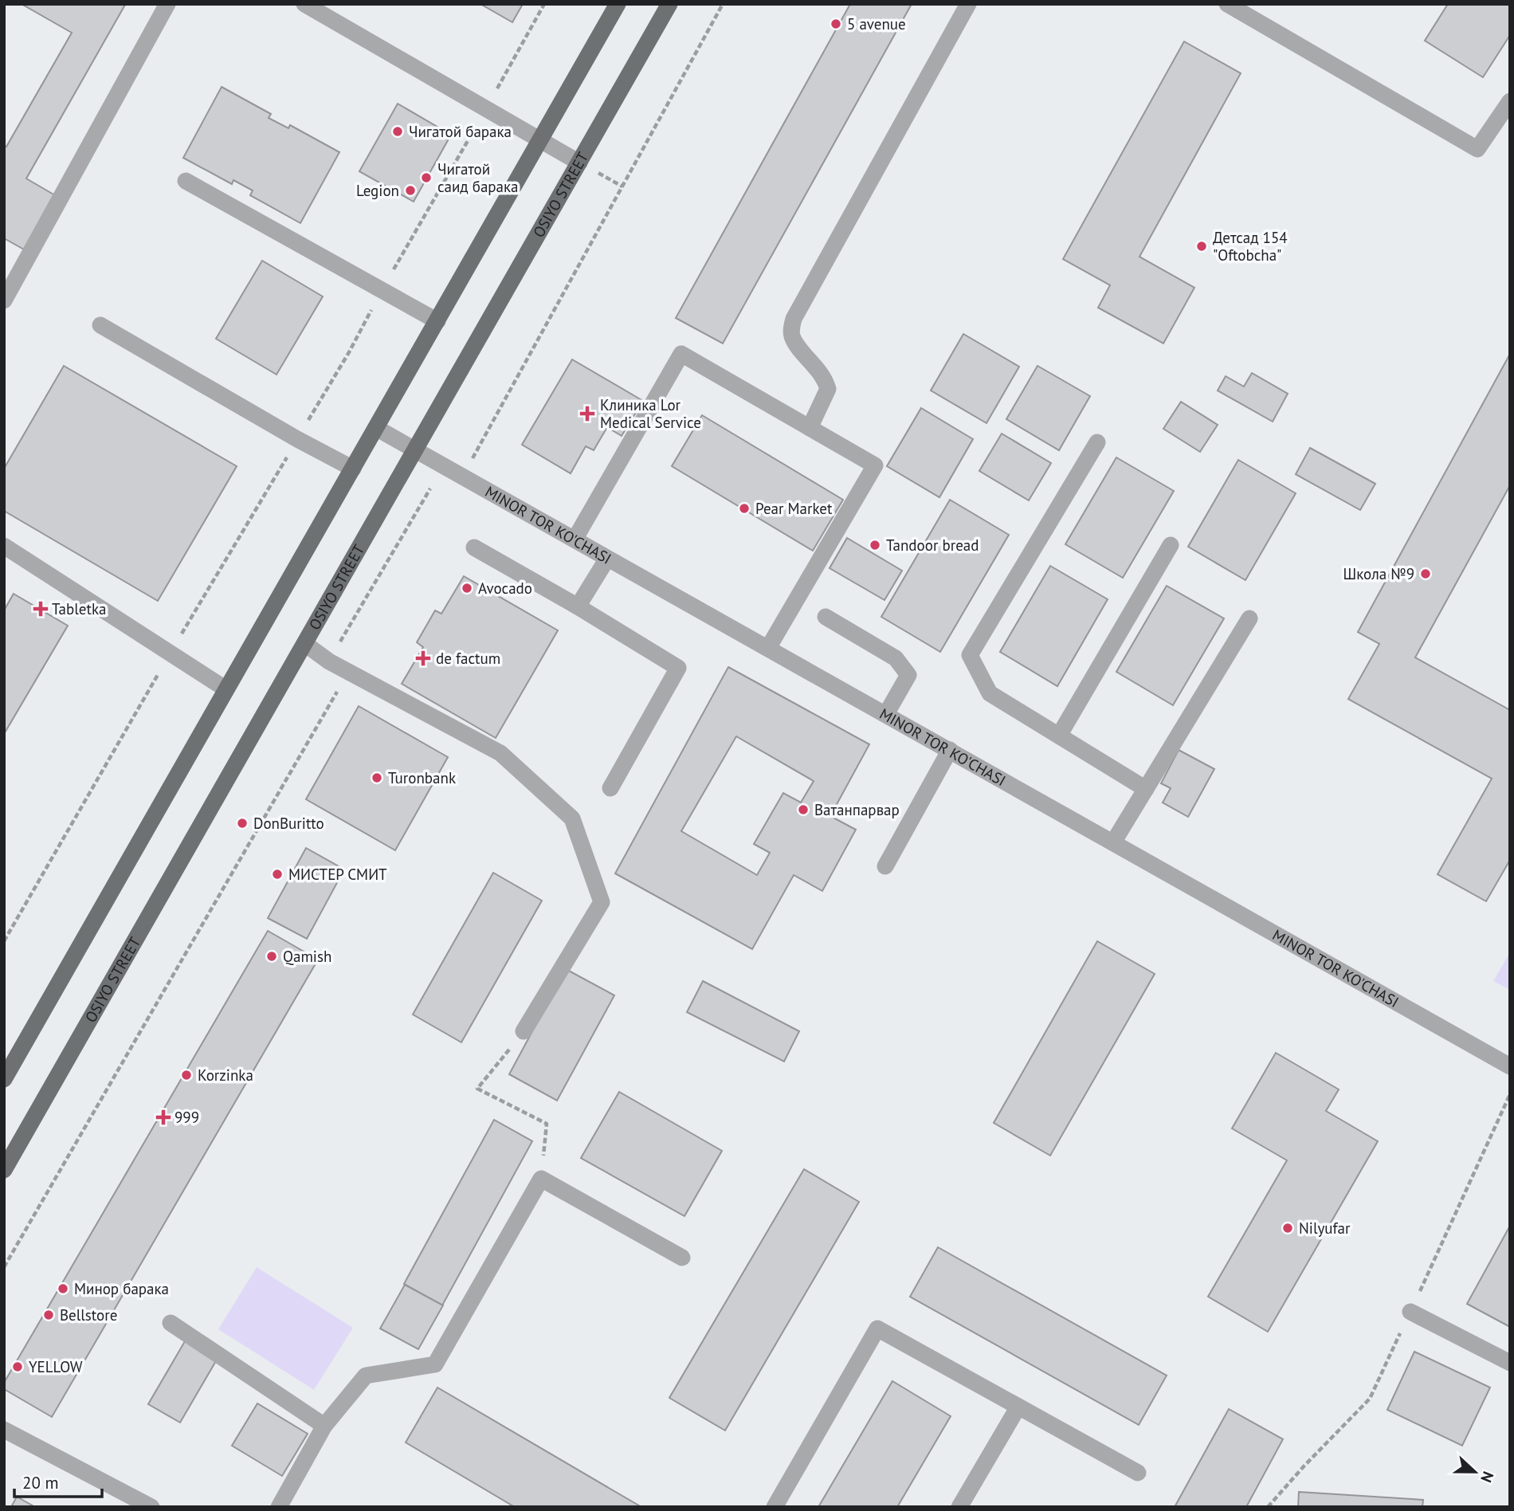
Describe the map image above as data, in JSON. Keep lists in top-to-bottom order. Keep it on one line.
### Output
{"streets":{"main road":["OSIYO STREET"],"street":["MINOR TOR KO'CHASI"]},"crossings":[["OSIYO STREET","MINOR TOR KO'CHASI"]],"places":{"other":["5 avenue","Чигатой барака","Чигатой саид барака","Legion","Детсад 154 \"Oftobcha\"","Pear Market","Tandoor bread","Школа №9","Avocado","Turonbank","Ватанпарвар","DonBuritto","МИСТЕР СМИТ","Qamish","Korzinka","Nilyufar","Минор барака","Bellstore","YELLOW"],"health":["Клиника Lor Medical Service","Tabletka","de factum","999"]},"scale_bar":"20 m","north":"right"}
